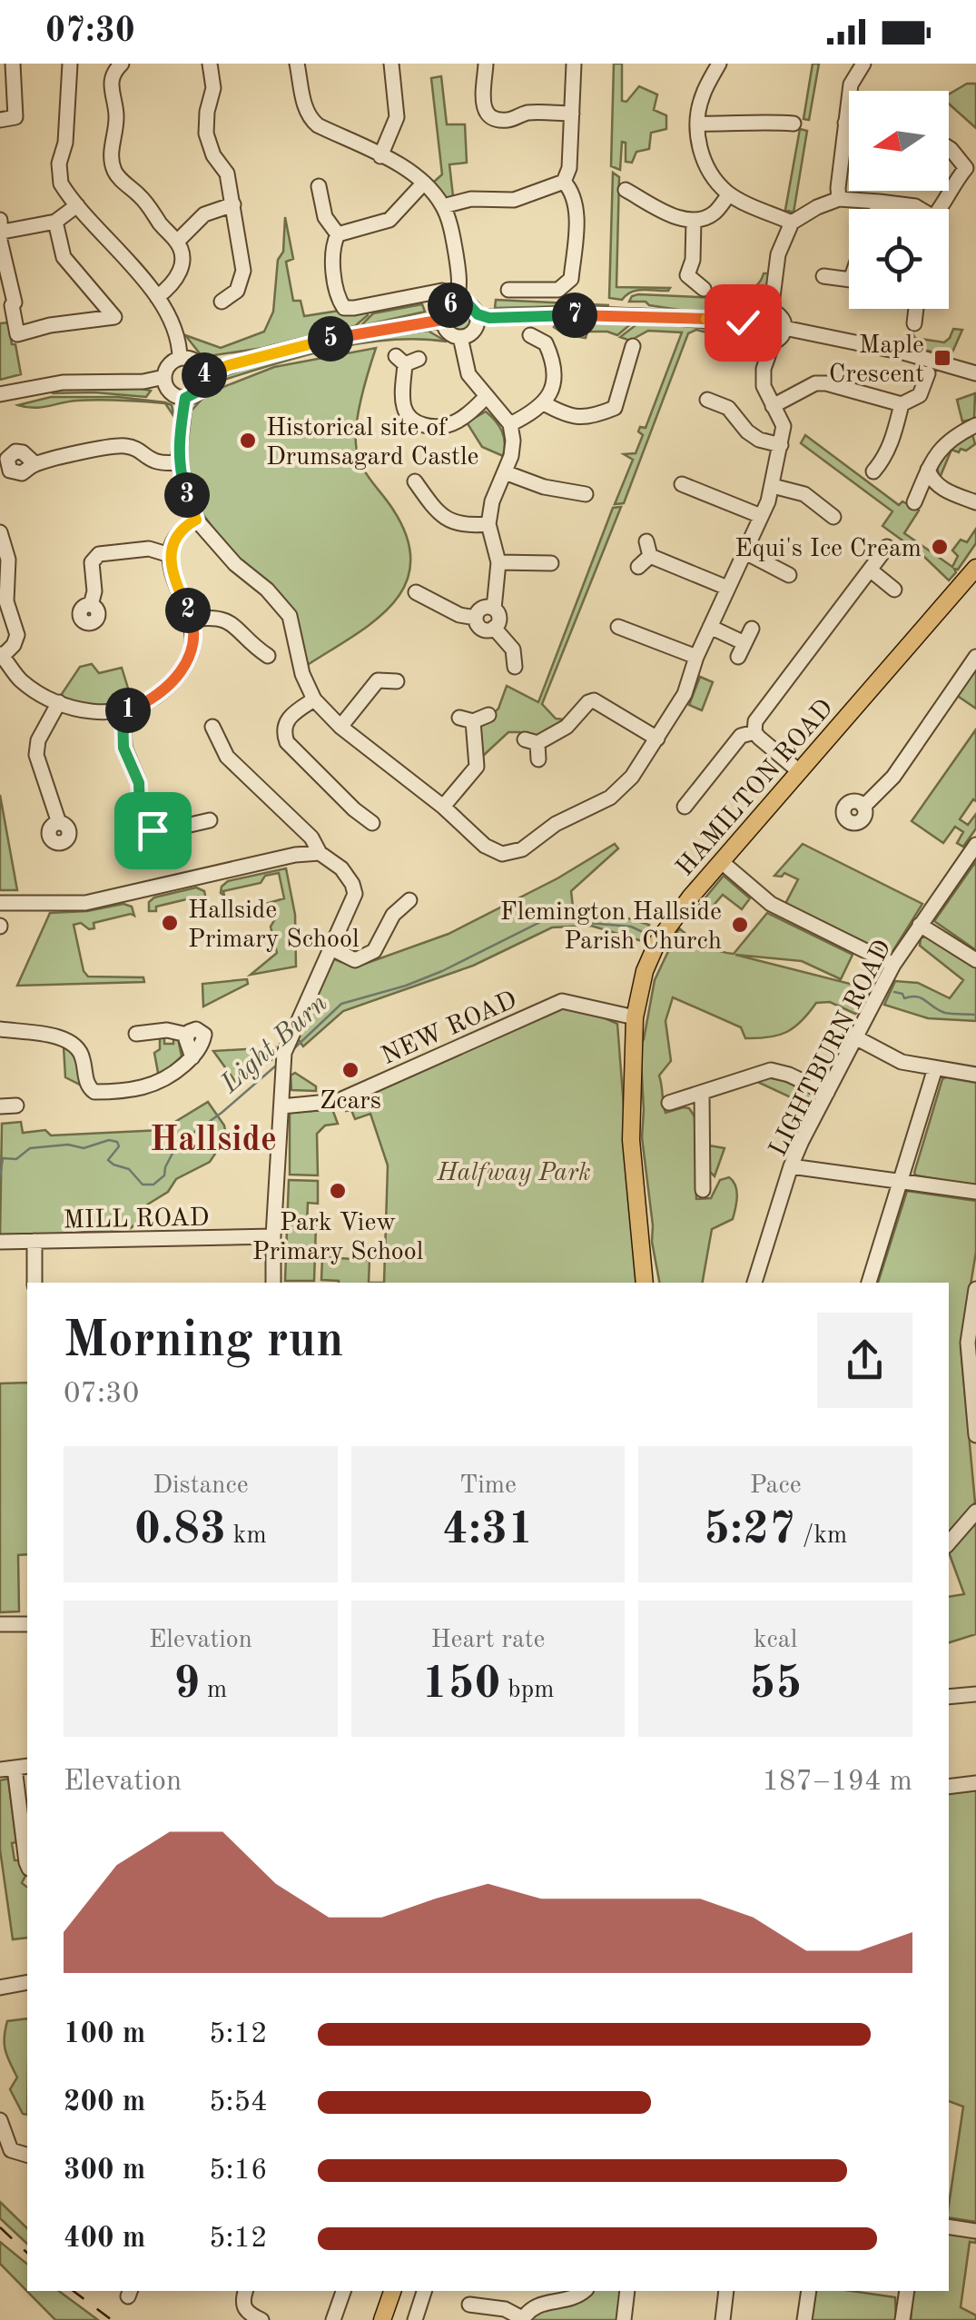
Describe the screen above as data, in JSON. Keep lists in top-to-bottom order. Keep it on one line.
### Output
{"streets":{"main road":["HAMILTON ROAD"],"street":["NEW ROAD","LIGHTBURN ROAD","MILL ROAD"]},"crossings":[["HAMILTON ROAD","NEW ROAD"]],"districts":["Hallside"],"water":["Light Burn"],"parks":["Halfway Park"],"places":{"transit":["Maple Crescent"],"other":["Historical site of Drumsagard Castle","Equi's Ice Cream","Hallside Primary School","Flemington Hallside Parish Church","Zcars","Park View Primary School"]},"north":"left","page":{"status":"07:30","pins":["6","7","5","4","3","2","1"],"heading":["Morning run","07:30"],"stats":[["Distance","0.83 km"],["Time","4:31"],["Pace","5:27 /km"],["Elevation","9 m"],["Heart rate","150 bpm"],["kcal","55"]],"chart":["Elevation","187–194 m"],"list":[{"name":"100 m","note":"5:12"},{"name":"200 m","note":"5:54"},{"name":"300 m","note":"5:16"},{"name":"400 m","note":"5:12"}]}}
